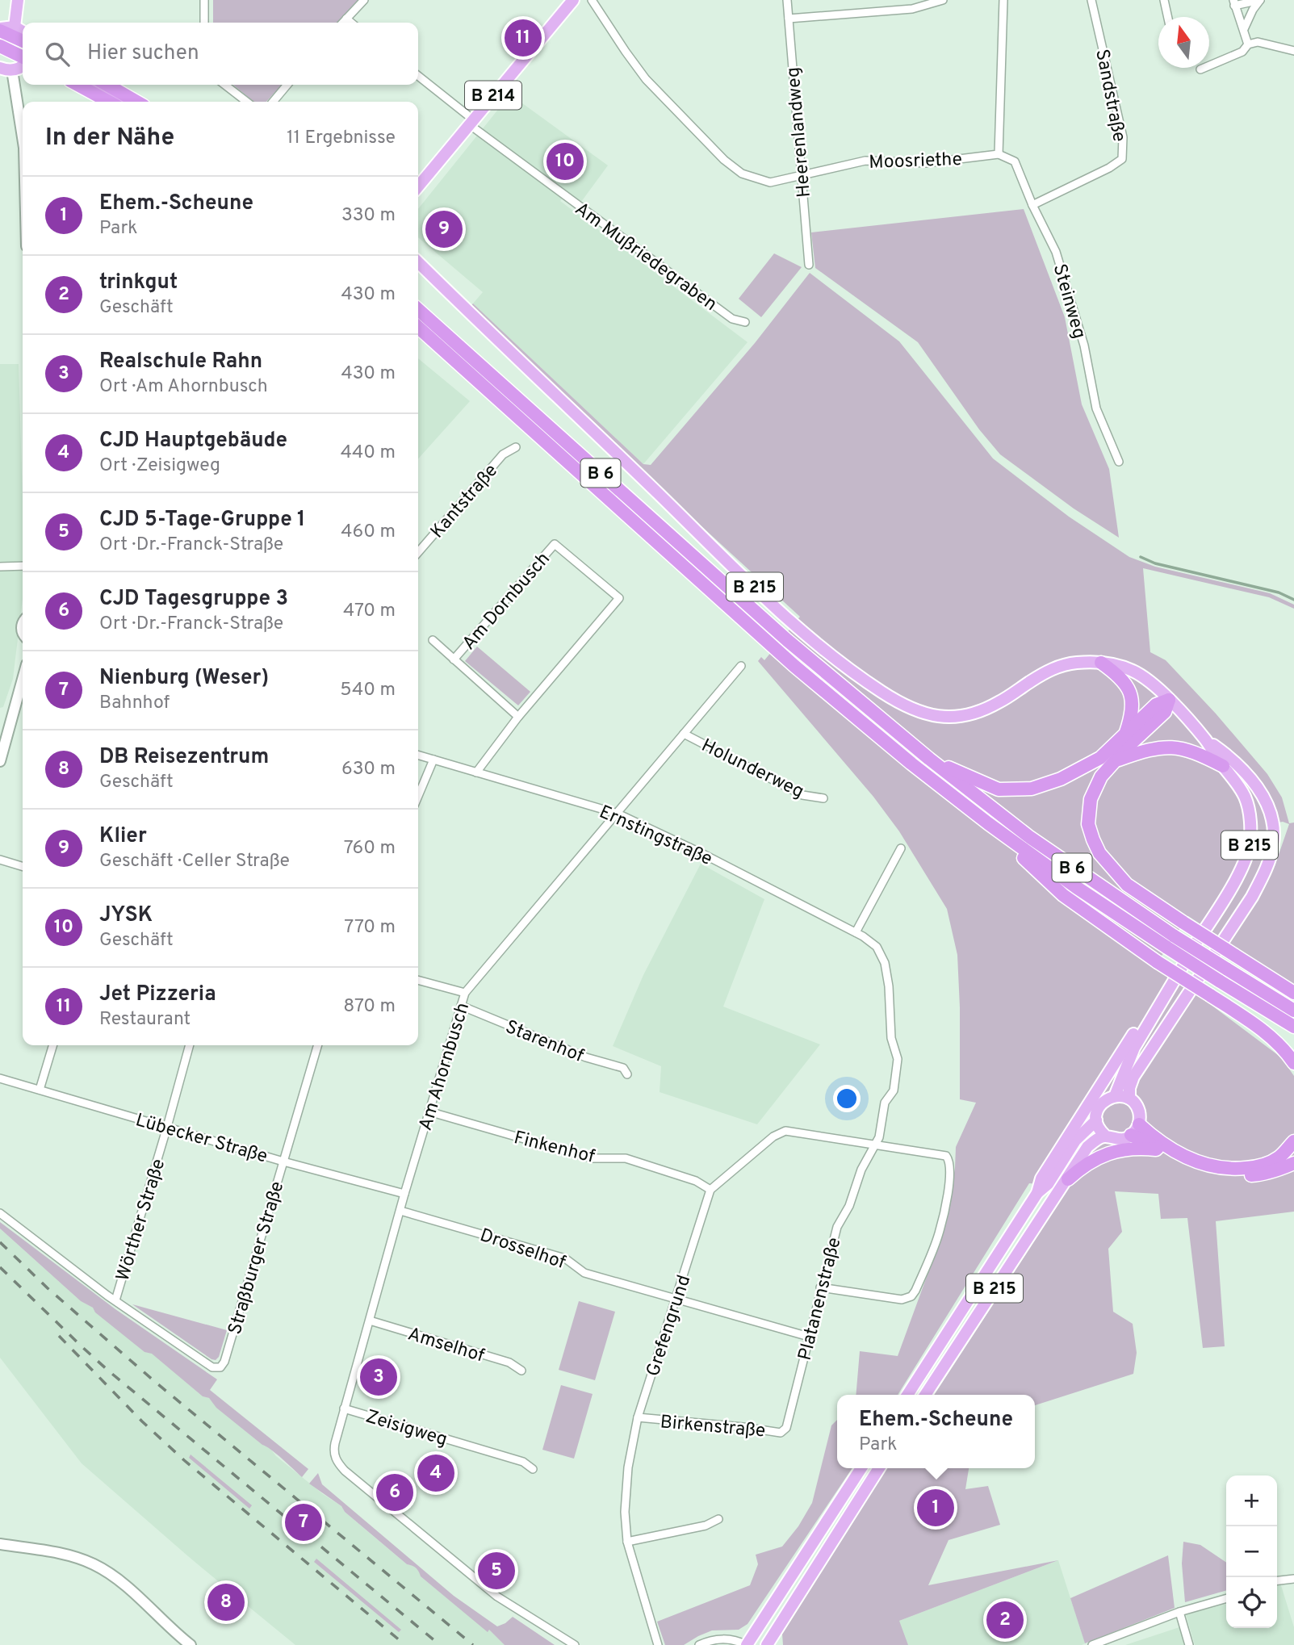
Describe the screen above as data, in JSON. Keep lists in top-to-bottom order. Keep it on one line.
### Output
{"streets":{"highway":["B 6"],"main road":["B 214","B 215"],"street":["Sandstraße","Heerenlandweg","Moosriethe","Am Mußriedegraben","Steinweg","Kantstraße","Am Dornbusch","Holunderweg","Ernstingstraße","Starenhof","Am Ahornbusch","Lübecker Straße","Finkenhof","Wörther Straße","Drosselhof","Straßburger Straße","Platanenstraße","Grefengrund","Amselhof","Birkenstraße","Zeisigweg"]},"crossings":[["B 214","Am Mußriedegraben"],["Sandstraße","Steinweg"],["Heerenlandweg","Moosriethe"],["Moosriethe","Steinweg"],["Am Dornbusch","Ernstingstraße"],["Holunderweg","Am Ahornbusch"],["Ernstingstraße","Am Ahornbusch"],["Ernstingstraße","Platanenstraße"],["Starenhof","Am Ahornbusch"],["Am Ahornbusch","Lübecker Straße"],["Am Ahornbusch","Finkenhof"],["Am Ahornbusch","Drosselhof"],["Am Ahornbusch","Amselhof"],["Am Ahornbusch","Zeisigweg"],["Lübecker Straße","Wörther Straße"],["Lübecker Straße","Straßburger Straße"],["Finkenhof","Grefengrund"],["Wörther Straße","Straßburger Straße"],["Drosselhof","Platanenstraße"],["Drosselhof","Grefengrund"],["Platanenstraße","Birkenstraße"],["Grefengrund","Birkenstraße"]],"north":"top","page":{"pins":["11","10","9","3","4","6","1","7","5","8","2"],"search":"Hier suchen","heading":["In der Nähe","11 Ergebnisse"],"list":[{"mark":"1","name":"Ehem.-Scheune","note":"Park","value":"330 m"},{"mark":"2","name":"trinkgut","note":"Geschäft","value":"430 m"},{"mark":"3","name":"Realschule Rahn","note":"Ort · Am Ahornbusch","value":"430 m"},{"mark":"4","name":"CJD Hauptgebäude","note":"Ort · Zeisigweg","value":"440 m"},{"mark":"5","name":"CJD 5-Tage-Gruppe 1","note":"Ort · Dr.-Franck-Straße","value":"460 m"},{"mark":"6","name":"CJD Tagesgruppe 3","note":"Ort · Dr.-Franck-Straße","value":"470 m"},{"mark":"7","name":"Nienburg (Weser)","note":"Bahnhof","value":"540 m"},{"mark":"8","name":"DB Reisezentrum","note":"Geschäft","value":"630 m"},{"mark":"9","name":"Klier","note":"Geschäft · Celler Straße","value":"760 m"},{"mark":"10","name":"JYSK","note":"Geschäft","value":"770 m"},{"mark":"11","name":"Jet Pizzeria","note":"Restaurant","value":"870 m"}],"popup":["Ehem.-Scheune","Park"],"map_buttons":["+","−"]}}
